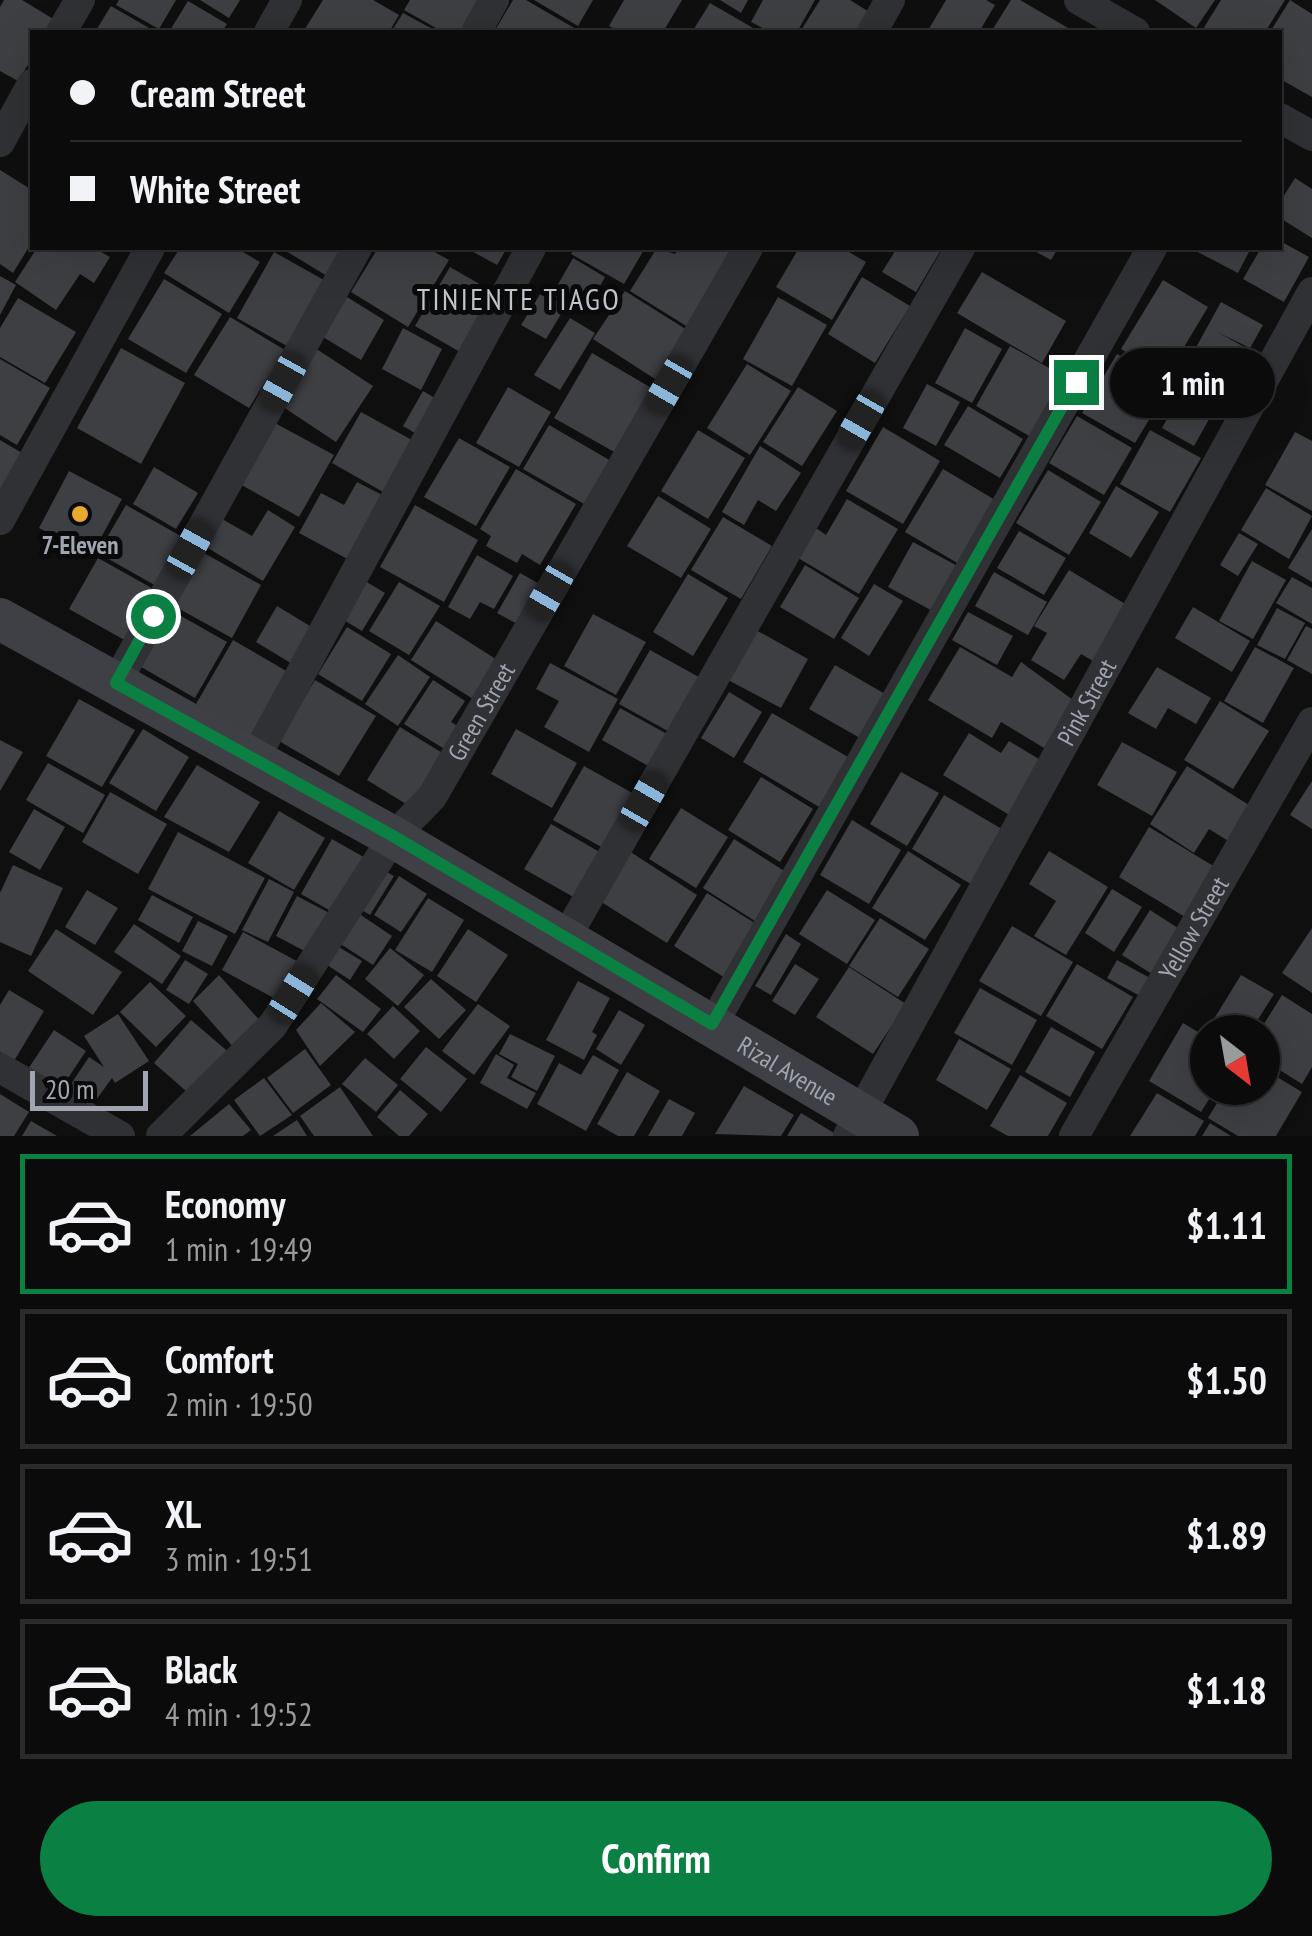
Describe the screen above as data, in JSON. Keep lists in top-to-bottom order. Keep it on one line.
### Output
{"streets":{"main road":["Rizal Avenue"],"street":["Pink Street","Green Street","Yellow Street"]},"crossings":[["Pink Street","Rizal Avenue"],["Green Street","Rizal Avenue"]],"districts":["TINIENTE TIAGO"],"places":["7-Eleven"],"scale_bar":"20 m","north":"bottom right","page":{"banner":["Cream Street","White Street"],"bubble":"1 min","scale":"20 m","list":[{"name":"Economy","note":"1 min · 19:49","value":"$1.11"},{"name":"Comfort","note":"2 min · 19:50","value":"$1.50"},{"name":"XL","note":"3 min · 19:51","value":"$1.89"},{"name":"Black","note":"4 min · 19:52","value":"$1.18"}],"buttons":"Confirm"}}
